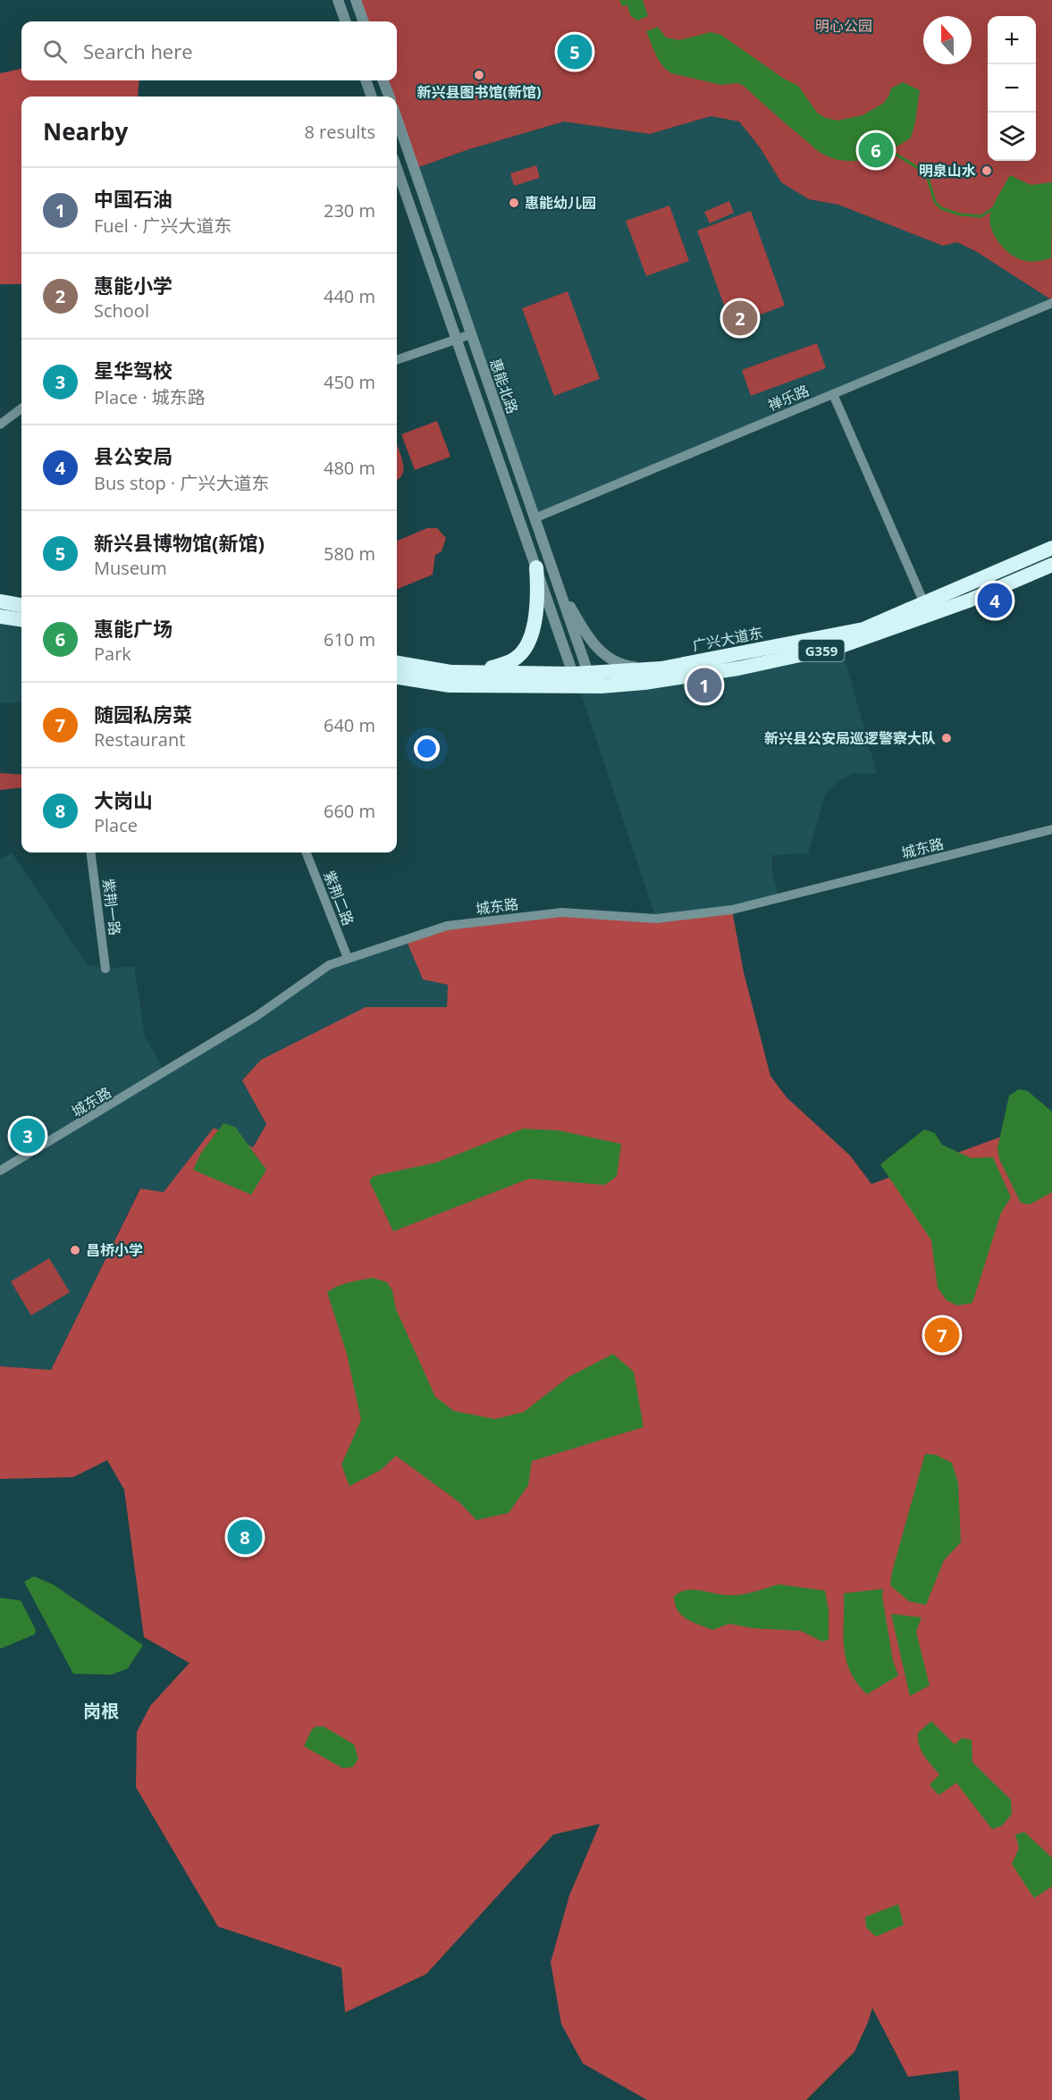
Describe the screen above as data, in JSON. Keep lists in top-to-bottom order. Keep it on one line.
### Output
{"streets":{"highway":["广兴大道东","G359"],"street":["惠能北路","禅乐路","城东路","紫荆二路","紫荆一路"]},"crossings":[["惠能北路","禅乐路"],["惠能北路","广兴大道东"],["城东路","紫荆二路"]],"districts":["岗根"],"parks":["明心公园"],"places":["新兴县图书馆(新馆)","明泉山水","惠能幼儿园","新兴县公安局巡逻警察大队","昌桥小学"],"north":"top","page":{"map_buttons":["+","−"],"search":"Search here","pins":["5","6","2","4","1","3","7","8"],"heading":["Nearby","8 results"],"list":[{"mark":"1","name":"中国石油","note":"Fuel · 广兴大道东","value":"230 m"},{"mark":"2","name":"惠能小学","note":"School","value":"440 m"},{"mark":"3","name":"星华驾校","note":"Place · 城东路","value":"450 m"},{"mark":"4","name":"县公安局","note":"Bus stop · 广兴大道东","value":"480 m"},{"mark":"5","name":"新兴县博物馆(新馆)","note":"Museum","value":"580 m"},{"mark":"6","name":"惠能广场","note":"Park","value":"610 m"},{"mark":"7","name":"随园私房菜","note":"Restaurant","value":"640 m"},{"mark":"8","name":"大岗山","note":"Place","value":"660 m"}]}}
